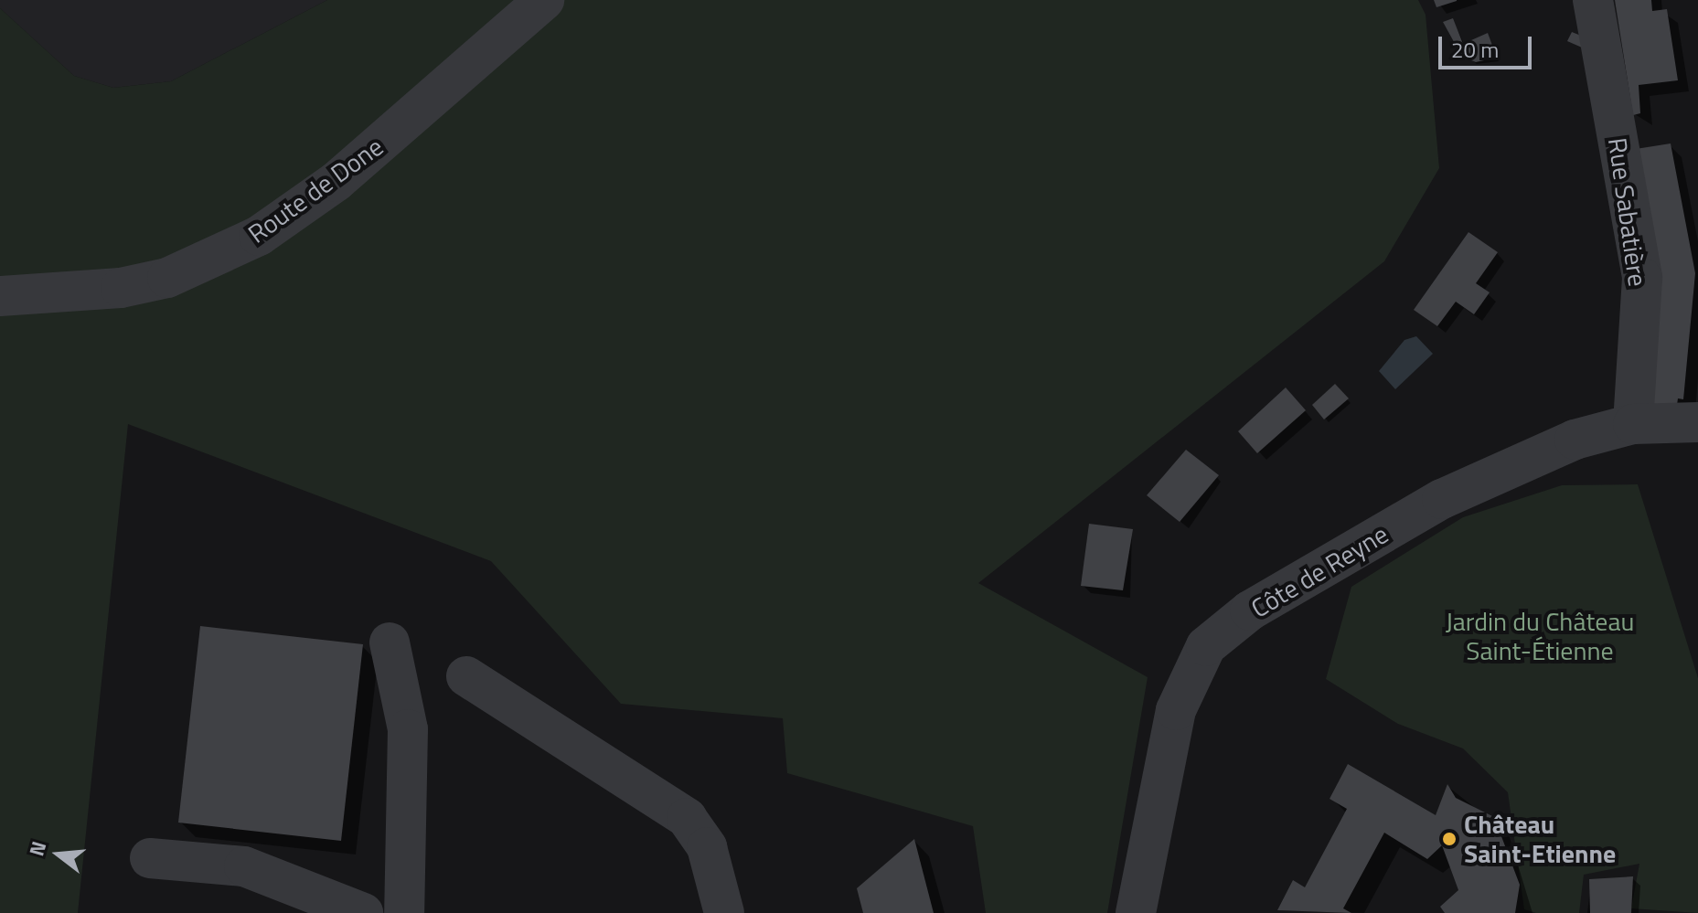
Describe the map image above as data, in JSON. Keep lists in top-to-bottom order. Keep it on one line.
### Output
{"streets":{"street":["Route de Done","Rue Sabatière","Côte de Reyne"]},"crossings":[["Rue Sabatière","Côte de Reyne"]],"parks":["Jardin du Château Saint-Étienne"],"places":["Château Saint-Etienne"],"scale_bar":"20 m","north":"left"}
